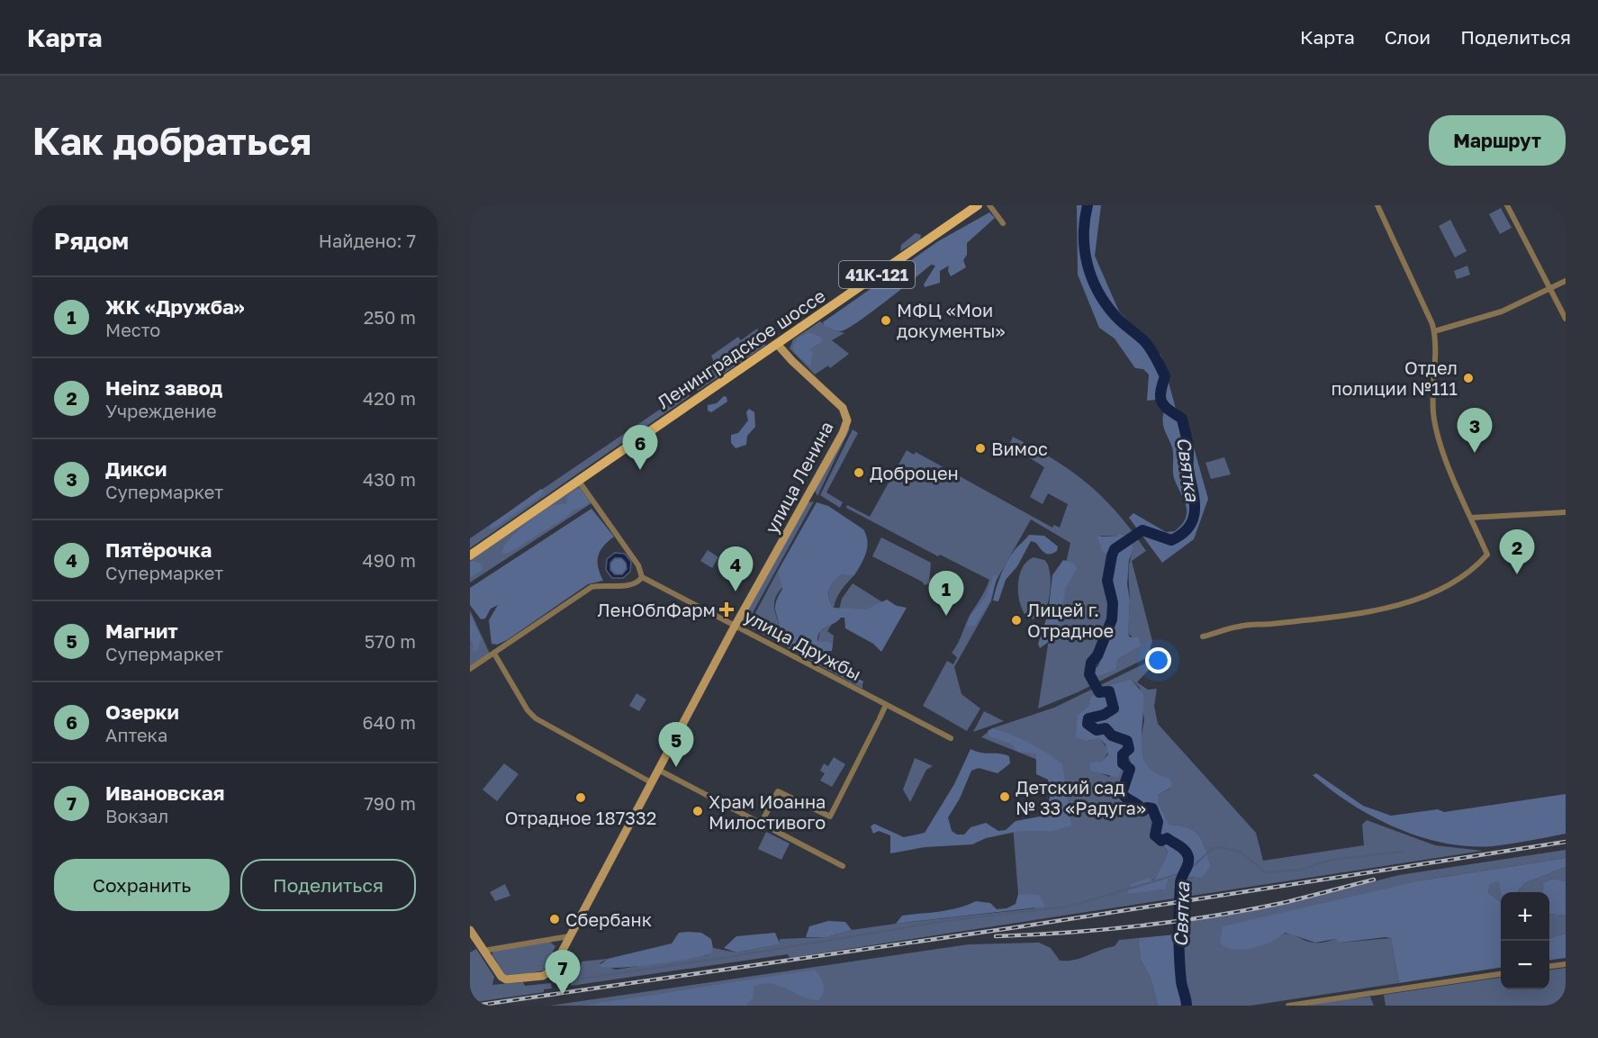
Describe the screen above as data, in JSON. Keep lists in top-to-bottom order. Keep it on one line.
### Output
{"streets":{"main road":["41К-121","Ленинградское шоссе"],"street":["улица Ленина","улица Дружбы"]},"crossings":[["Ленинградское шоссе","улица Ленина"],["улица Ленина","улица Дружбы"]],"water":["Святка"],"places":{"other":["МФЦ «Мои документы»","Отдел полиции №111","Вимос","Доброцен","Лицей г. Отрадное","Детский сад № 33 «Радуга»","Отрадное 187332","Храм Иоанна Милостивого","Сбербанк"],"health":["ЛенОблФарм"]},"page":{"header":"Карта","nav":["Карта","Слои","Поделиться"],"buttons":["Маршрут",["Сохранить","Поделиться"]],"title":"Как добраться","heading":["Рядом","Найдено: 7"],"list":[{"mark":"1","name":"ЖК «Дружба»","note":"Место","value":"250 m"},{"mark":"2","name":"Heinz завод","note":"Учреждение","value":"420 m"},{"mark":"3","name":"Дикси","note":"Супермаркет","value":"430 m"},{"mark":"4","name":"Пятёрочка","note":"Супермаркет","value":"490 m"},{"mark":"5","name":"Магнит","note":"Супермаркет","value":"570 m"},{"mark":"6","name":"Озерки","note":"Аптека","value":"640 m"},{"mark":"7","name":"Ивановская","note":"Вокзал","value":"790 m"}],"pins":["3","6","2","4","1","5","7"],"map_buttons":["+","−"]}}
